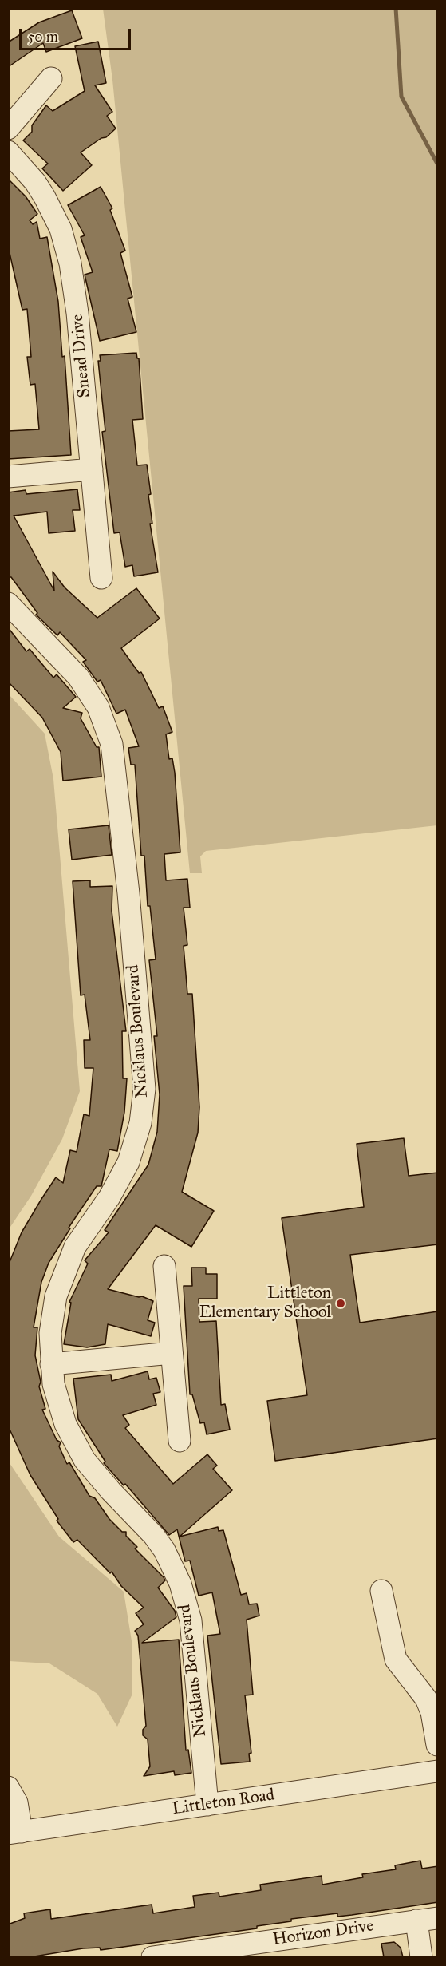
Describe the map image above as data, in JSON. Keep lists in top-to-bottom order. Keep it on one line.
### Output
{"streets":{"street":["Snead Drive","Nicklaus Boulevard","Littleton Road","Horizon Drive"]},"crossings":[["Nicklaus Boulevard","Littleton Road"]],"places":["Littleton Elementary School"],"scale_bar":"50 m"}
